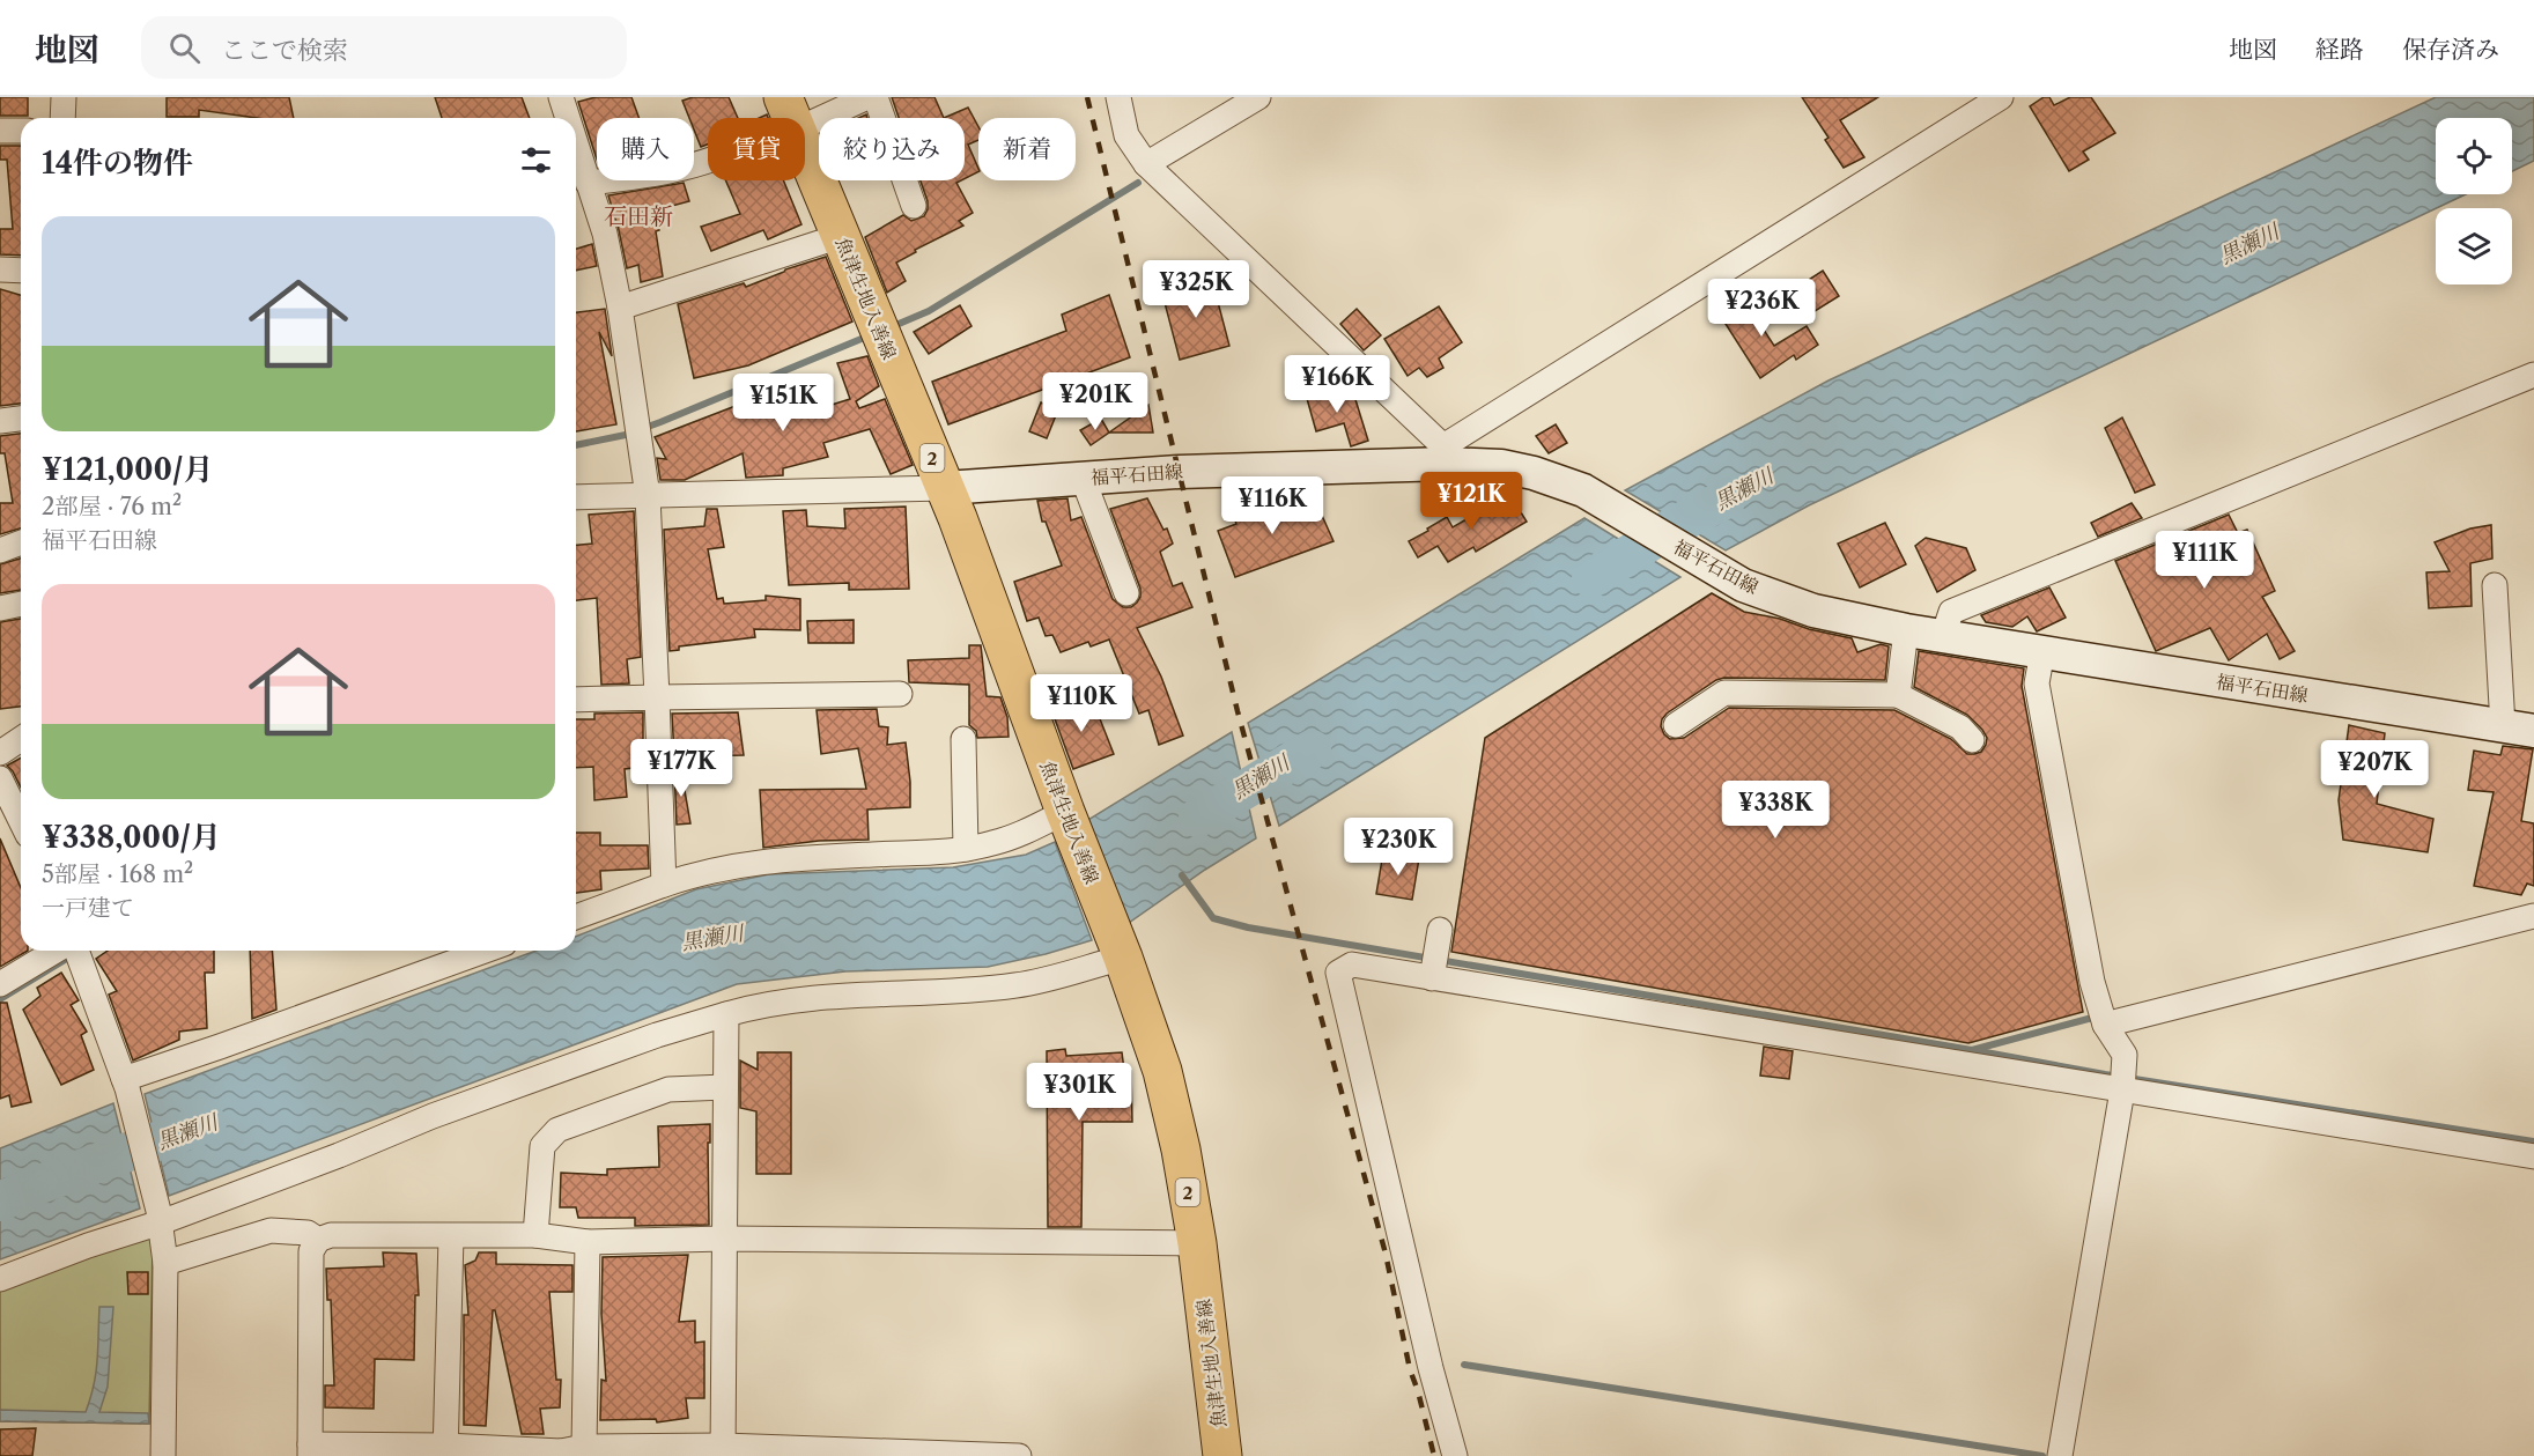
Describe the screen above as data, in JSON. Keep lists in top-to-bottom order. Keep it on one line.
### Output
{"streets":{"main road":["魚津生地入善線","2","福平石田線"]},"crossings":[["魚津生地入善線","福平石田線"]],"districts":["石田新"],"water":["黒瀬川"],"page":{"header":"地図","search":"ここで検索","nav":["地図","経路","保存済み"],"chip":["購入","賃貸","絞り込み","新着"],"heading":"14件の物件","list":[{"name":"¥121,000/月","note":"2部屋 · 76 m² · 福平石田線"},{"name":"¥338,000/月","note":"5部屋 · 168 m² · 一戸建て"}],"price":["¥325K","¥236K","¥166K","¥201K","¥151K","¥121K","¥116K","¥111K","¥110K","¥177K","¥207K","¥338K","¥230K","¥301K"]}}
